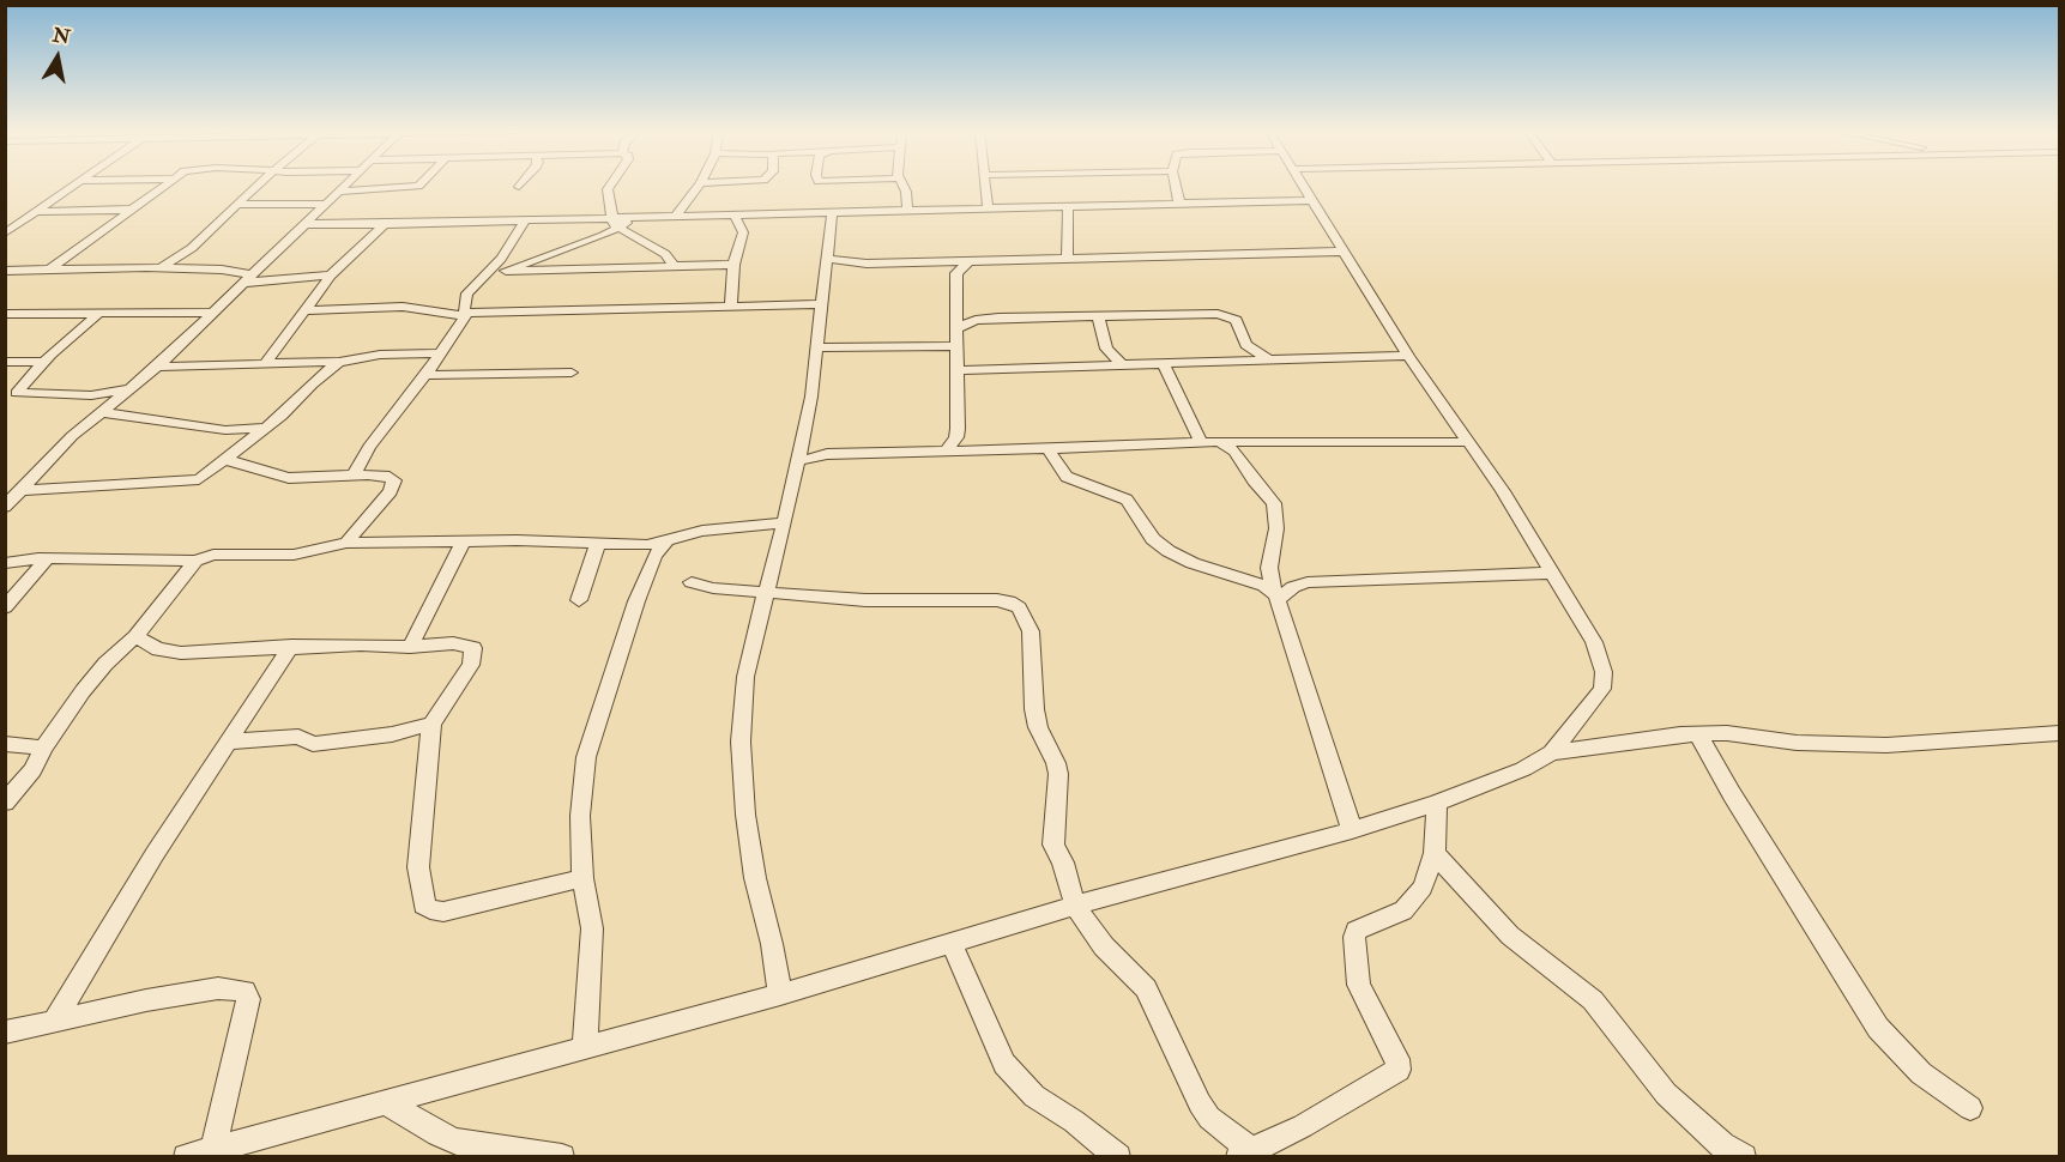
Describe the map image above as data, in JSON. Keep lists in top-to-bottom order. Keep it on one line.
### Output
{"north":"top"}
